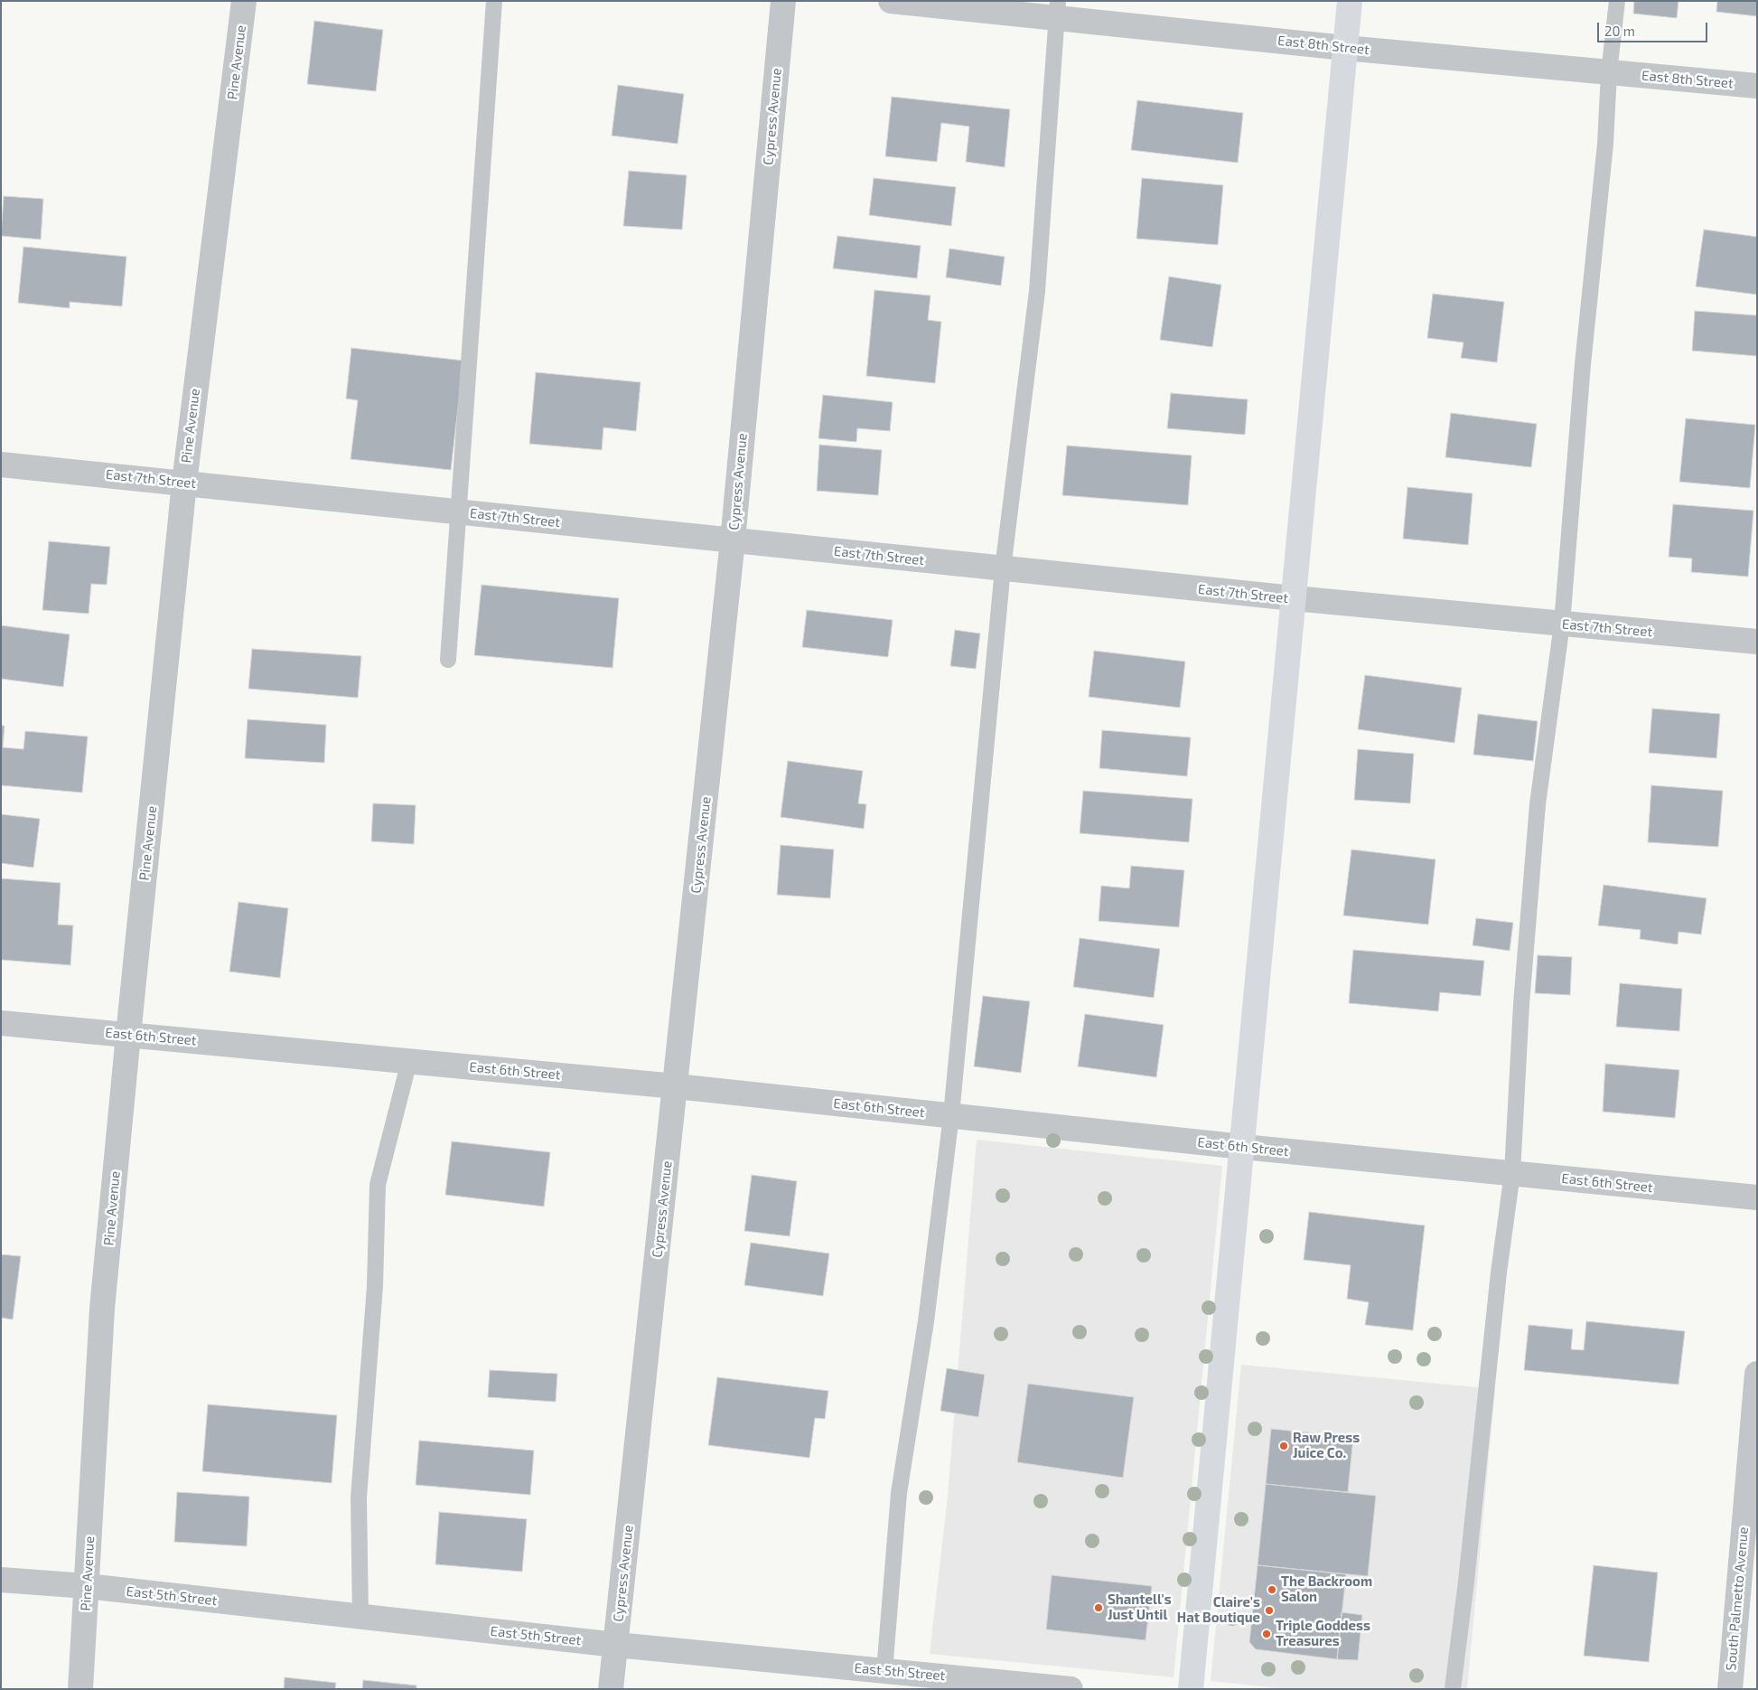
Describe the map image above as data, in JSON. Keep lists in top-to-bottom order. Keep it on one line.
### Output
{"streets":{"street":["East 8th Street","Pine Avenue","Cypress Avenue","East 7th Street","East 6th Street","East 5th Street","South Palmetto Avenue"]},"crossings":[["Pine Avenue","East 7th Street"],["Pine Avenue","East 6th Street"],["Pine Avenue","East 5th Street"],["Cypress Avenue","East 7th Street"],["Cypress Avenue","East 6th Street"],["Cypress Avenue","East 5th Street"]],"places":["Raw Press Juice Co.","The Backroom Salon","Shantell's Just Until","Claire's Hat Boutique","Triple Goddess Treasures"],"scale_bar":"20 m"}
